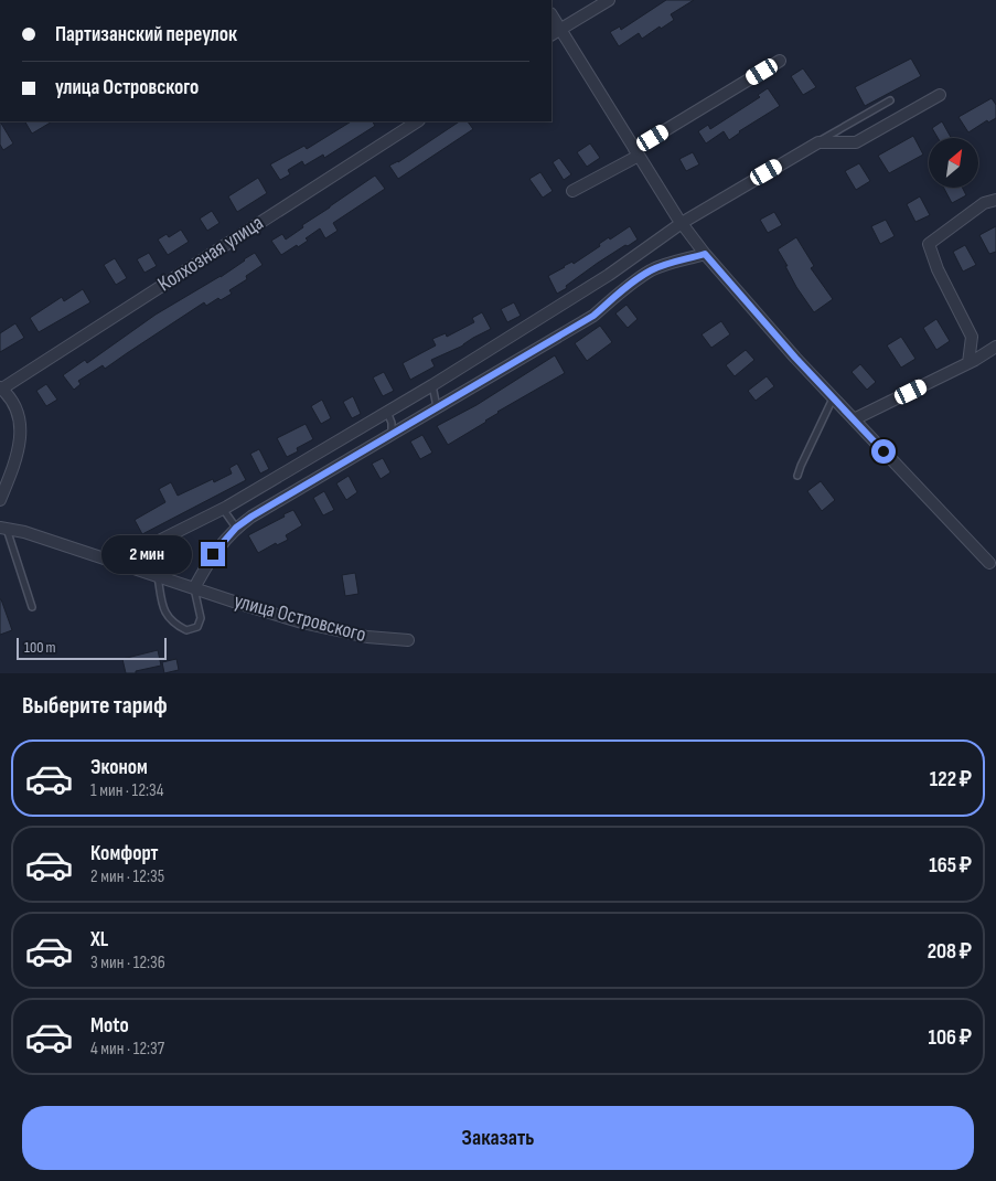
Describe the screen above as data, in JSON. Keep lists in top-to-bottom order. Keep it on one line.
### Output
{"streets":{"street":["Колхозная улица","улица Островского"]},"scale_bar":"100 m","north":"top right","page":{"banner":["Партизанский переулок","улица Островского"],"bubble":"2 мин","scale":"100 m","heading":"Выберите тариф","list":[{"name":"Эконом","note":"1 мин · 12:34","value":"122 ₽"},{"name":"Комфорт","note":"2 мин · 12:35","value":"165 ₽"},{"name":"XL","note":"3 мин · 12:36","value":"208 ₽"},{"name":"Moto","note":"4 мин · 12:37","value":"106 ₽"}],"buttons":"Заказать"}}
